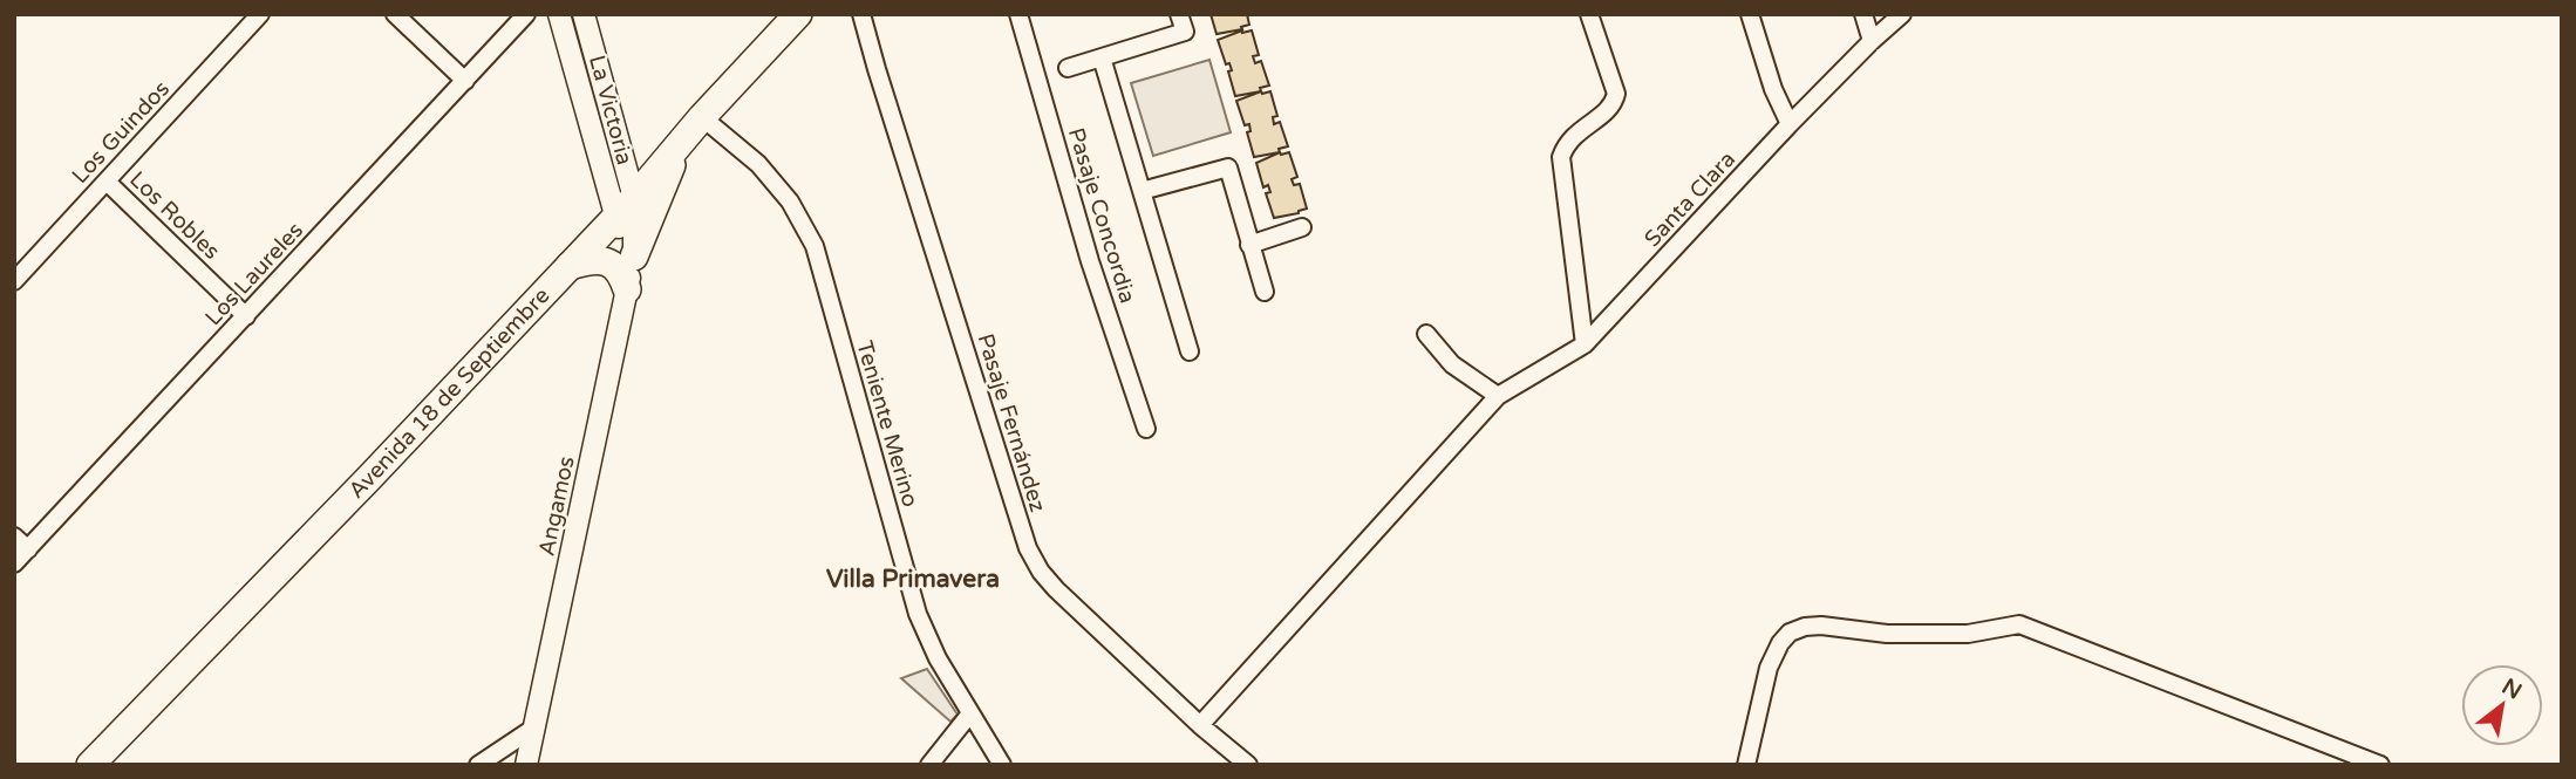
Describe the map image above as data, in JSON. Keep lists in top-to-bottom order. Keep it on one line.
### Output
{"streets":{"main road":["Avenida 18 de Septiembre"],"street":["La Victoria","Los Guindos","Santa Clara","Los Robles","Pasaje Concordia","Los Laureles","Pasaje Fernández","Teniente Merino","Angamos"]},"crossings":[["La Victoria","Avenida 18 de Septiembre"],["La Victoria","Angamos"],["Los Guindos","Los Robles"],["Santa Clara","Pasaje Fernández"],["Los Robles","Los Laureles"],["Avenida 18 de Septiembre","Teniente Merino"],["Avenida 18 de Septiembre","Angamos"]],"districts":["Villa Primavera"],"north":"top right"}
